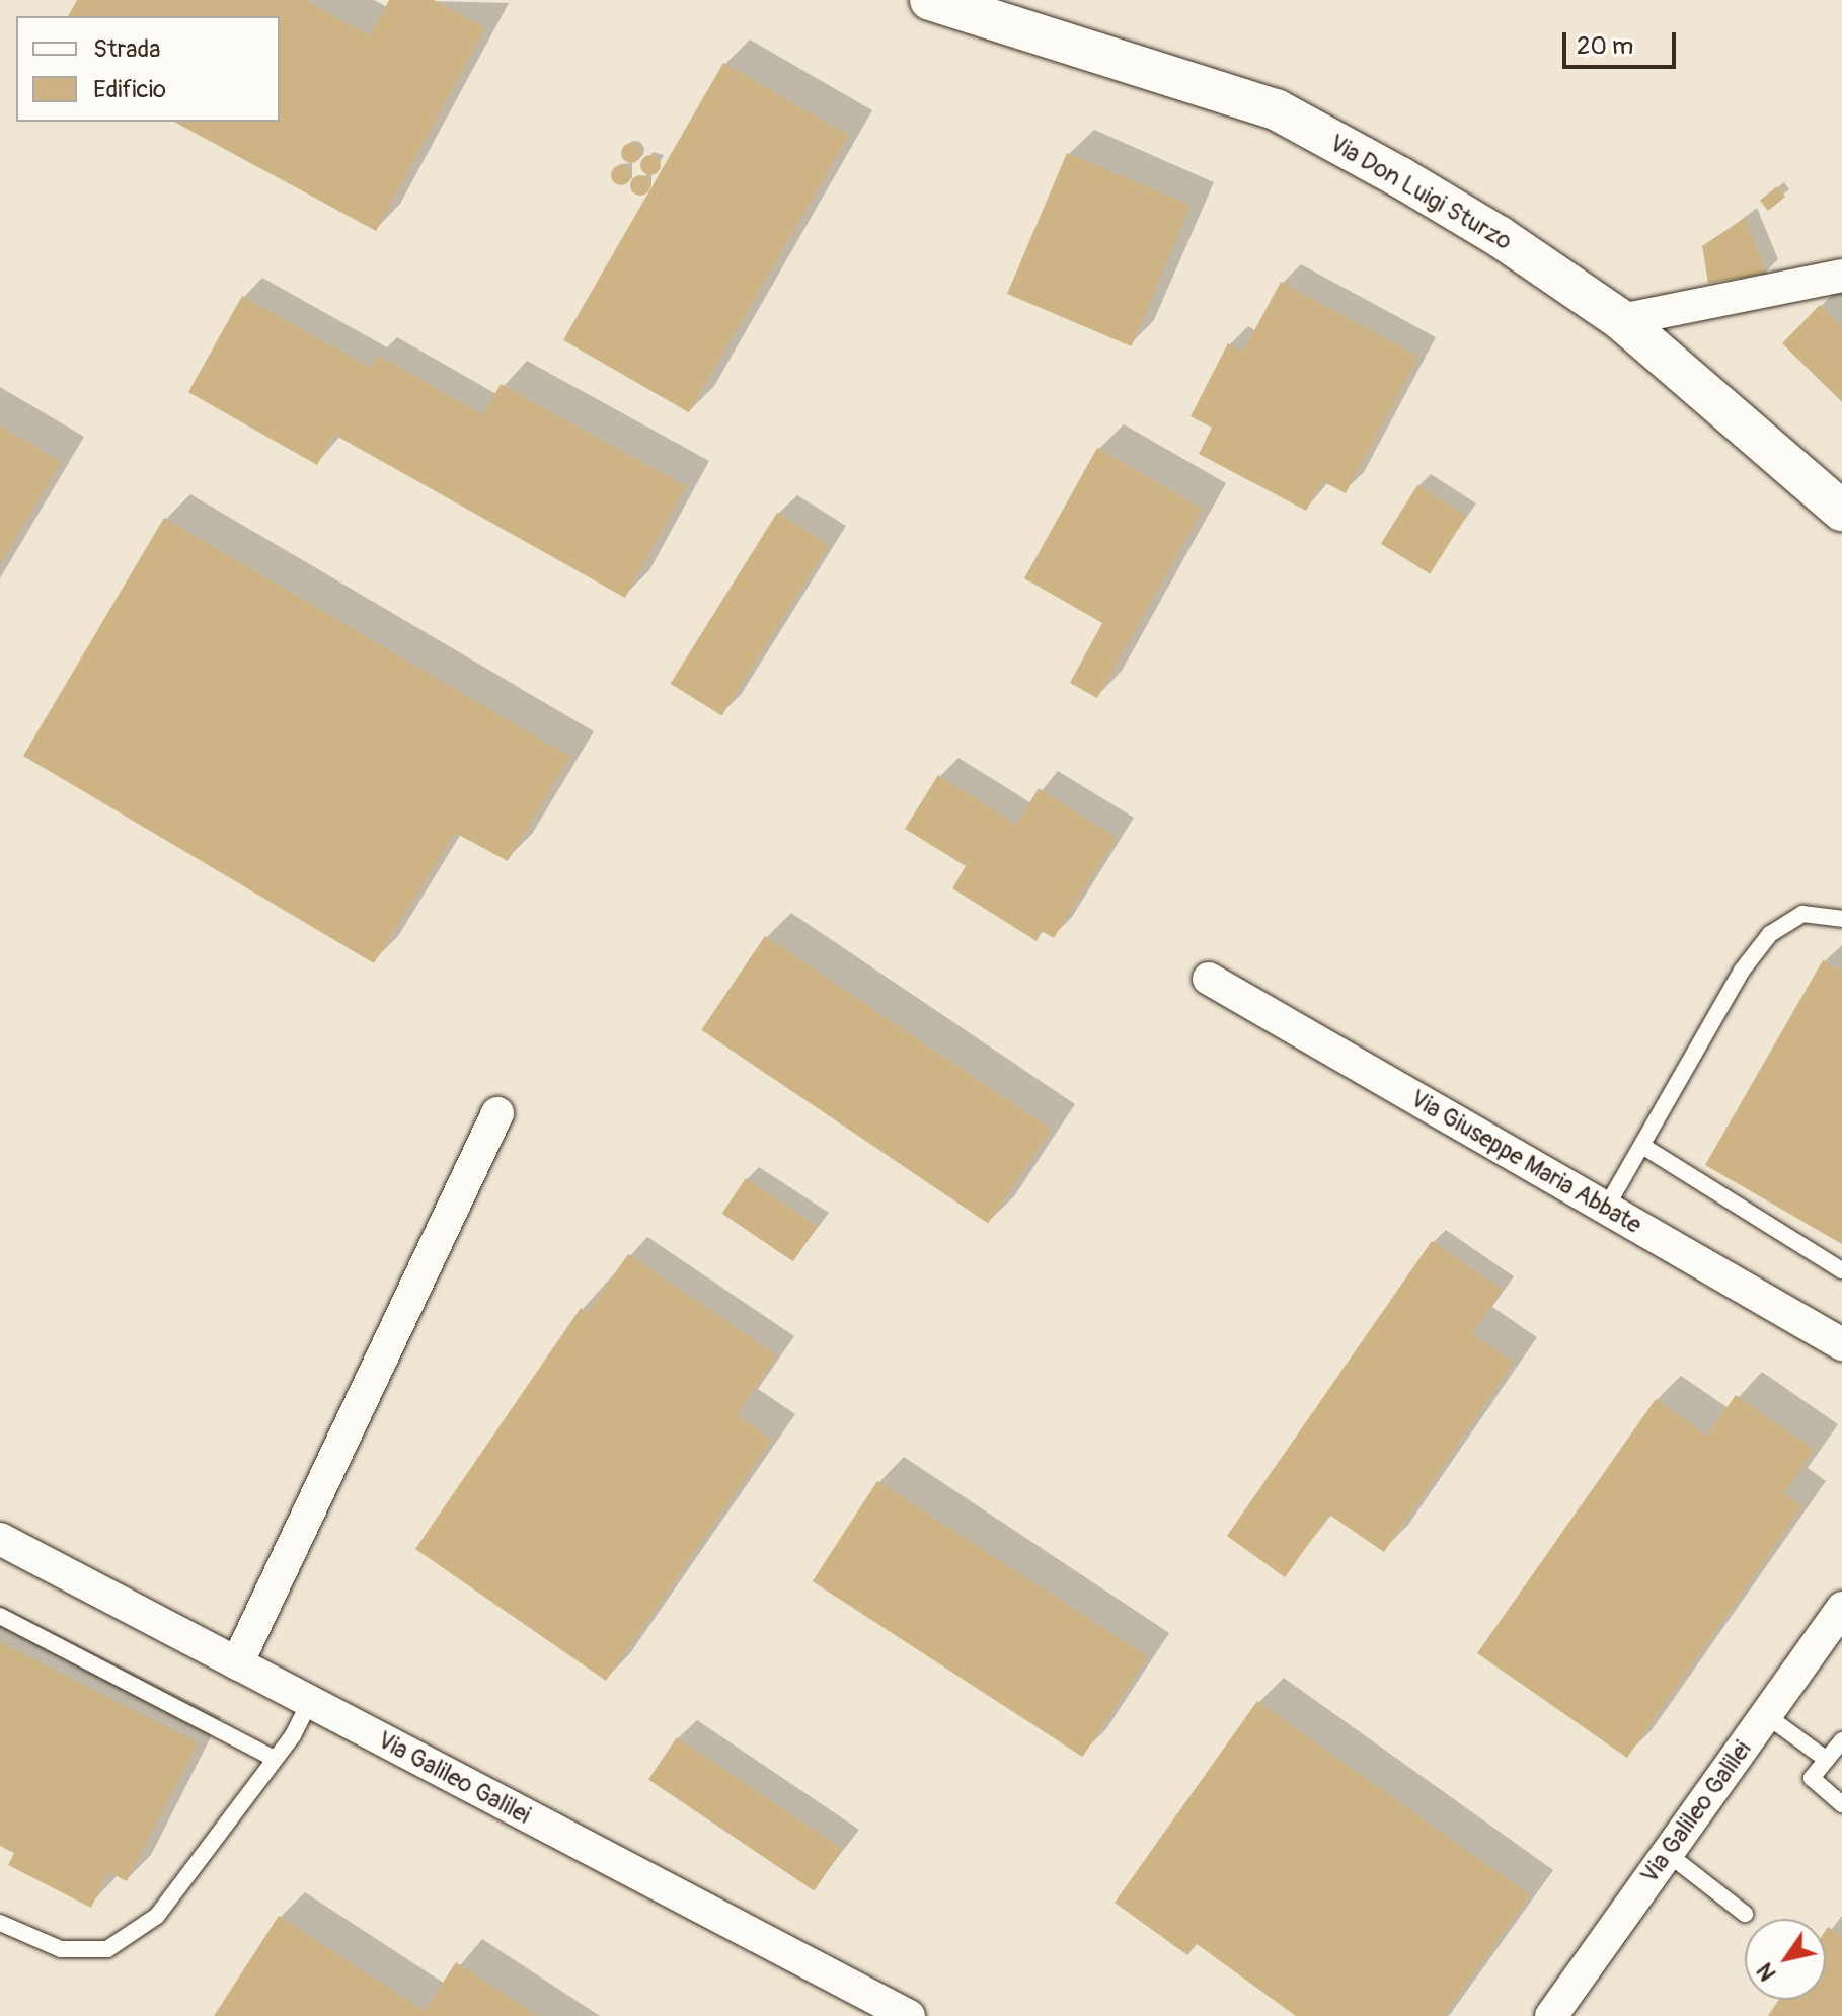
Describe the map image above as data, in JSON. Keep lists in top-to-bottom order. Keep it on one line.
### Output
{"streets":{"street":["Via Don Luigi Sturzo","Via Giuseppe Maria Abbate","Via Galileo Galilei"]},"legend":["Strada","Edificio"],"scale_bar":"20 m","north":"bottom left"}
